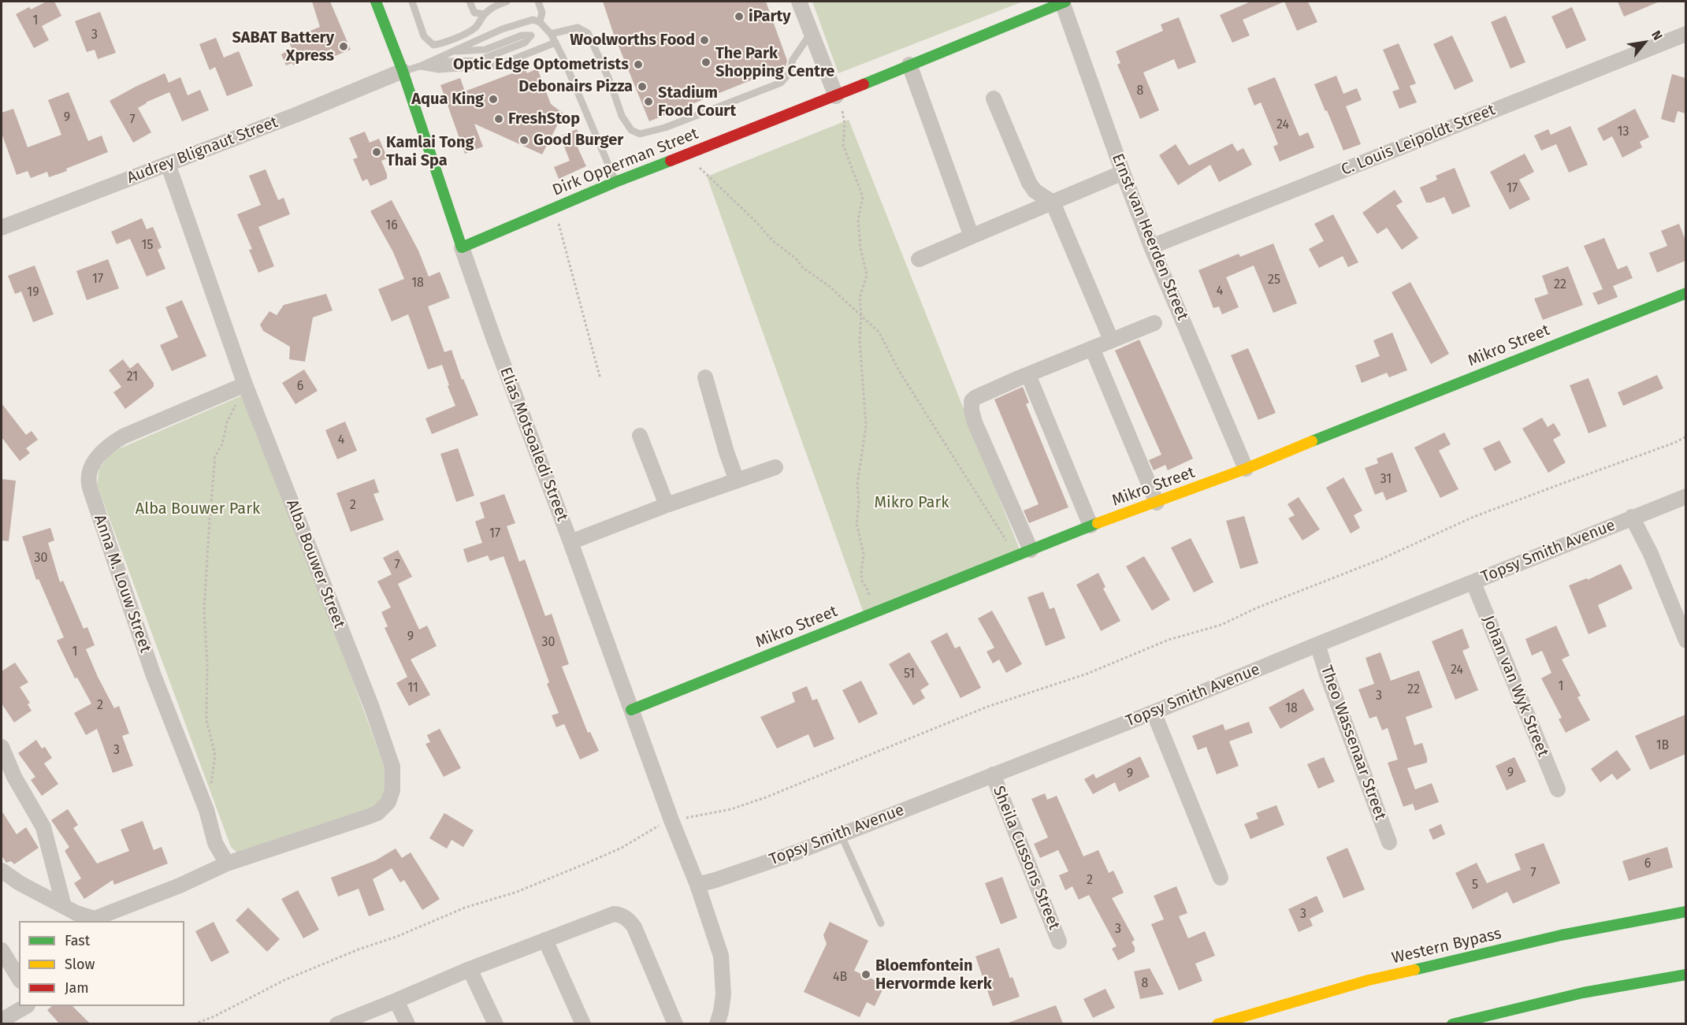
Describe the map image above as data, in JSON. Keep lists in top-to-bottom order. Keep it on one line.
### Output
{"streets":{"main road":["Dirk Opperman Street","Mikro Street","Elias Motsoaledi Street","Western Bypass"],"street":["C. Louis Leipoldt Street","Audrey Blignaut Street","Ernst van Heerden Street","Topsy Smith Avenue","Alba Bouwer Street","Anna M. Louw Street","Johan van Wyk Street","Theo Wassenaar Street","Sheila Cussons Street"]},"crossings":[["C. Louis Leipoldt Street","Ernst van Heerden Street"],["Audrey Blignaut Street","Elias Motsoaledi Street"],["Audrey Blignaut Street","Alba Bouwer Street"],["Dirk Opperman Street","Ernst van Heerden Street"],["Dirk Opperman Street","Elias Motsoaledi Street"],["Ernst van Heerden Street","Mikro Street"],["Mikro Street","Elias Motsoaledi Street"],["Elias Motsoaledi Street","Topsy Smith Avenue"],["Topsy Smith Avenue","Johan van Wyk Street"],["Topsy Smith Avenue","Theo Wassenaar Street"],["Topsy Smith Avenue","Sheila Cussons Street"],["Alba Bouwer Street","Anna M. Louw Street"]],"parks":["Mikro Park","Alba Bouwer Park"],"places":["iParty","Woolworths Food","SABAT Battery Xpress","The Park Shopping Centre","Optic Edge Optometrists","Debonairs Pizza","Aqua King","Stadium Food Court","FreshStop","Good Burger","Kamlai Tong Thai Spa","Bloemfontein Hervormde kerk"],"house_numbers":["1","3","8","9","7","24","13","17","16","15","17","25","18","22","4","19","21","6","4","31","2","17","30","7","9","30","1","24","51","1","11","22","3","2","18","1B","3","9","9","6","7","2","5","3","3","4B","8"],"legend":["Fast","Slow","Jam"],"north":"top right"}
